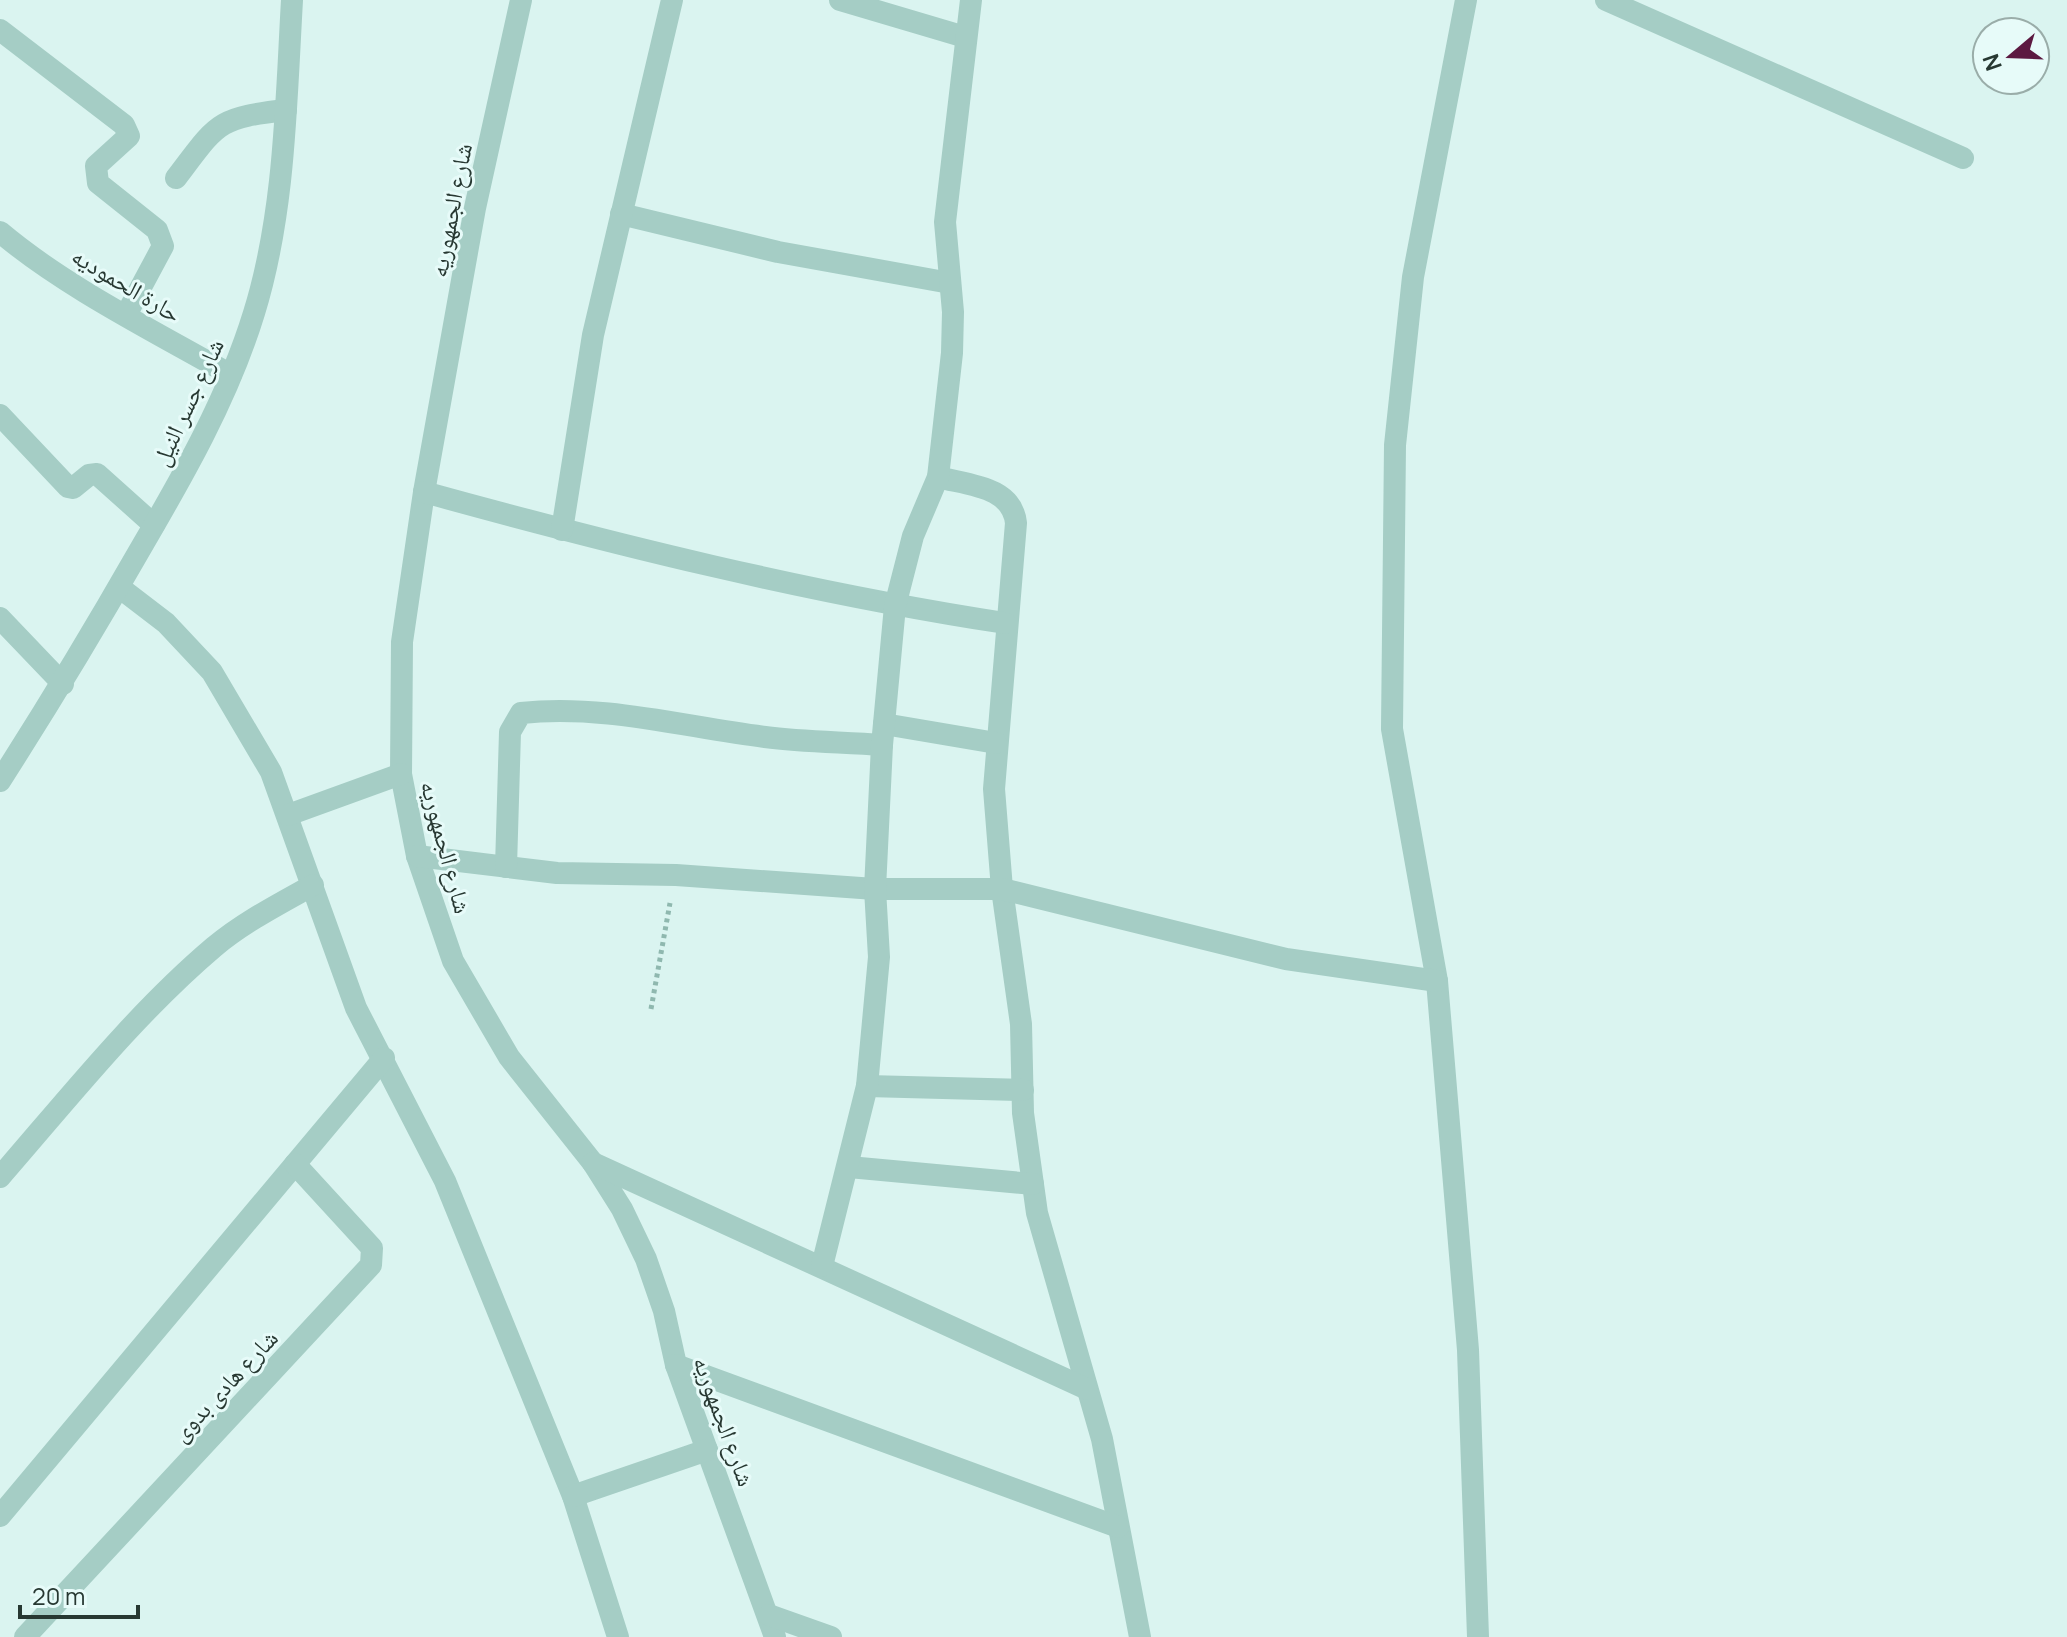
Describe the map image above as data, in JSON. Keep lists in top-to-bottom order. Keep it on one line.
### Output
{"streets":{"street":["شارع الجمهوريه","حارة الحموديه","شارع جسر النيل","شارع هادى بدوى"]},"crossings":[["حارة الحموديه","شارع جسر النيل"]],"scale_bar":"20 m","north":"left"}
